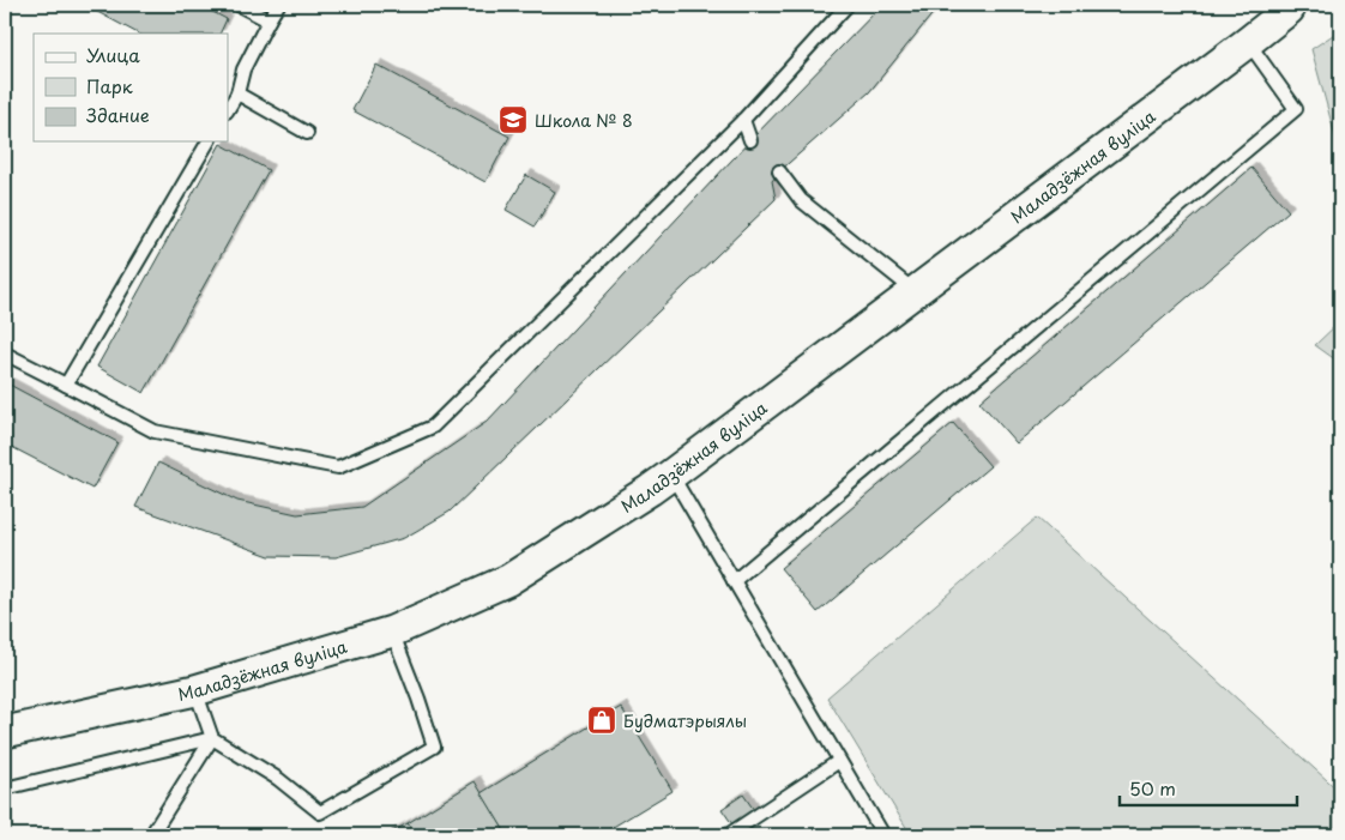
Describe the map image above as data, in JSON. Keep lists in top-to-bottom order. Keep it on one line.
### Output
{"streets":{"street":["Маладзёжная вуліца"]},"places":{"school or university":["Школа № 8"],"shop":["Будматэрыялы"]},"legend":["Улица","Парк","Здание"],"scale_bar":"50 m"}
